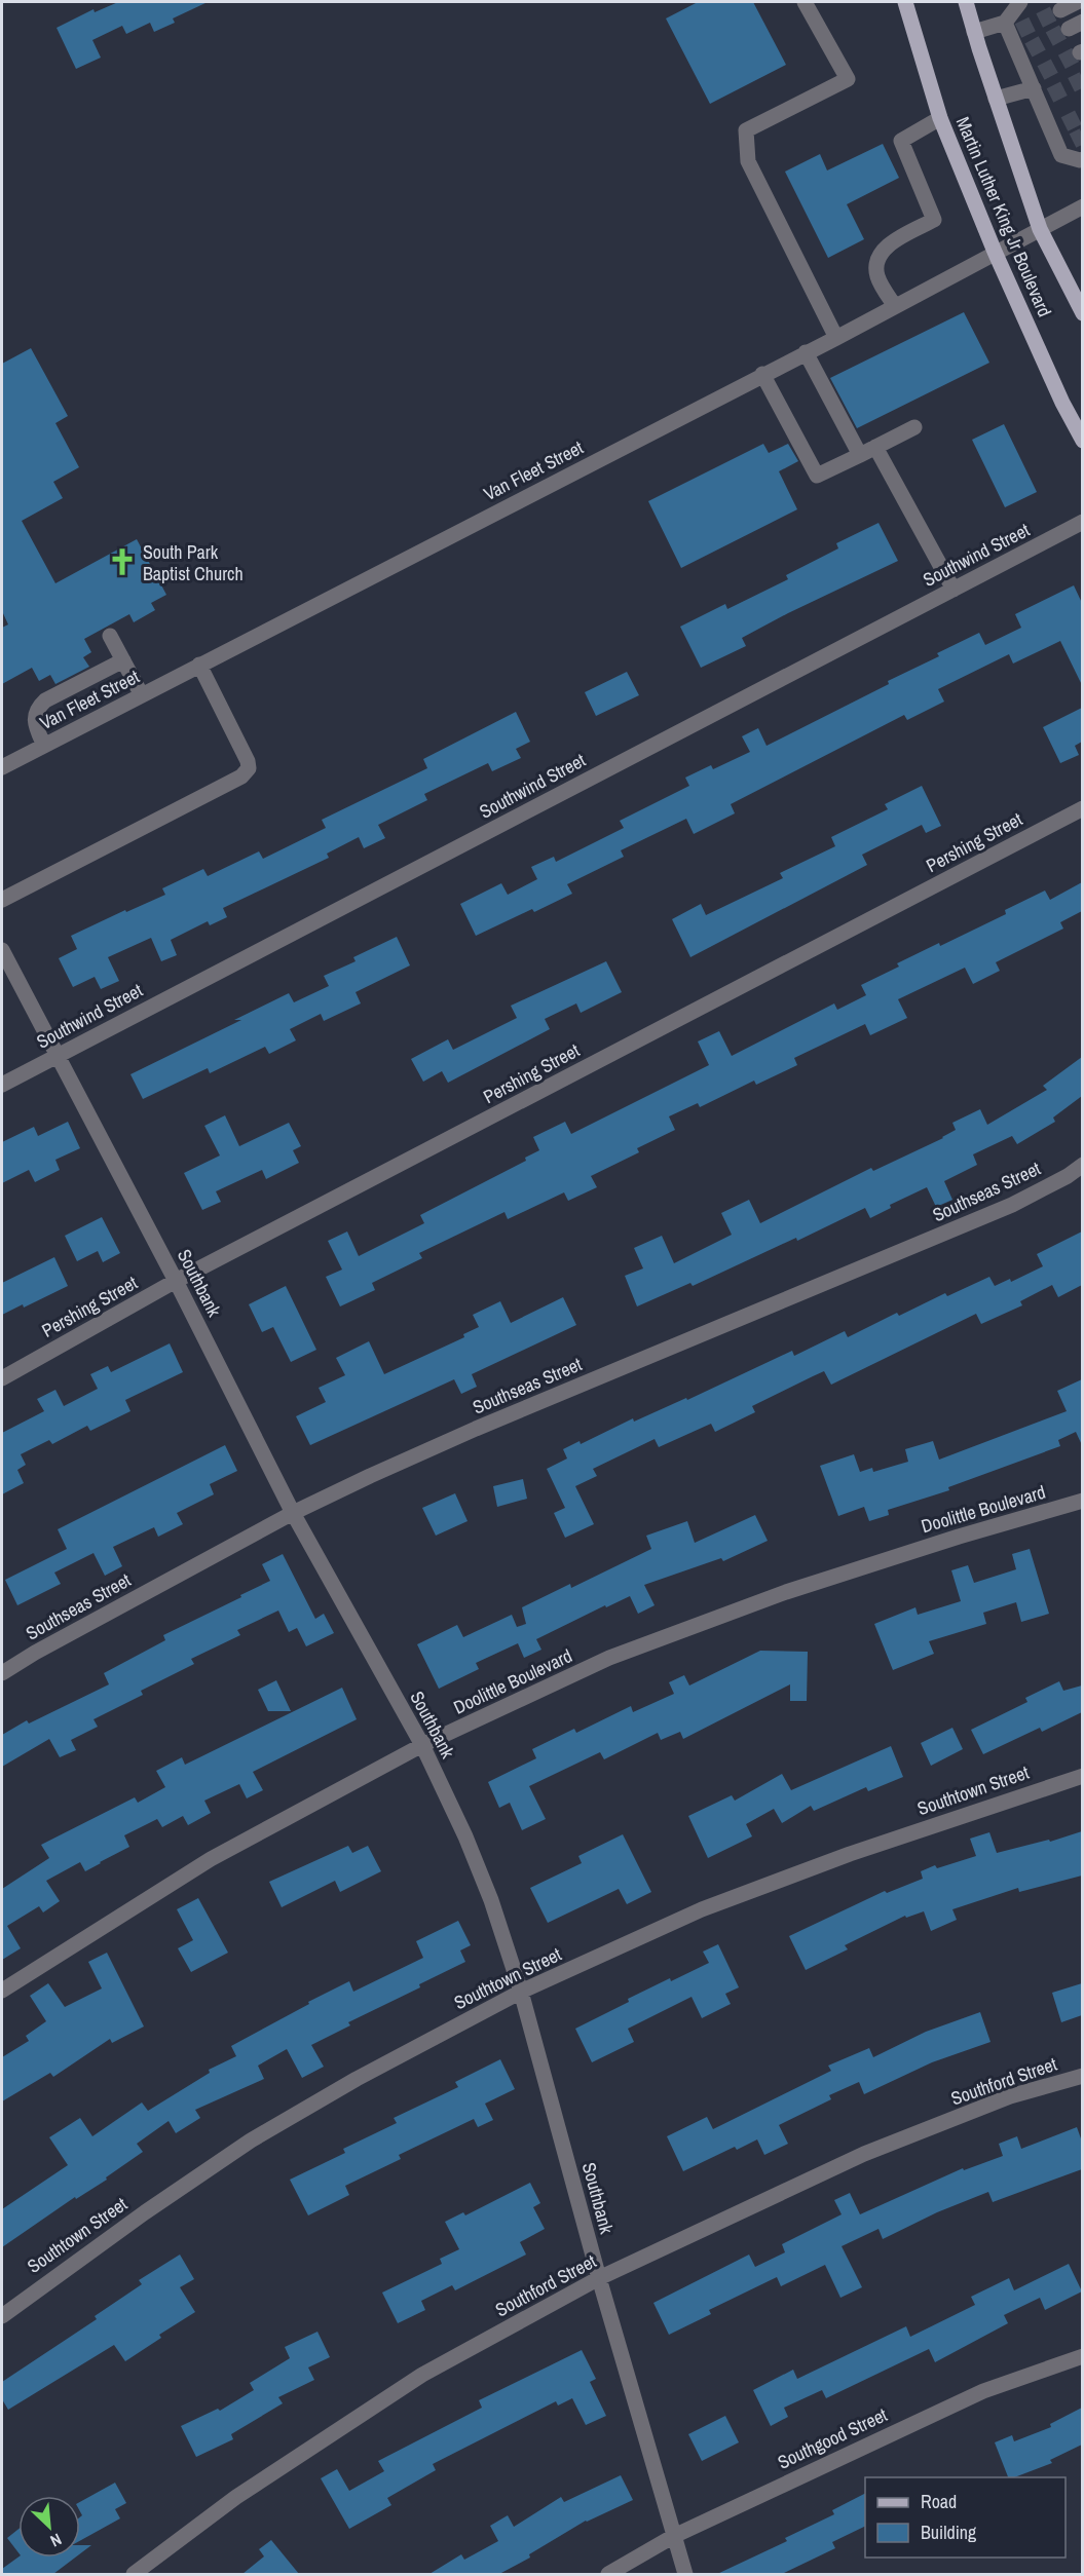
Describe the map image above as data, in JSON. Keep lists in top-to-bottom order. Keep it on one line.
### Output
{"streets":{"main road":["Martin Luther King Jr Boulevard"],"street":["Van Fleet Street","Southwind Street","Pershing Street","Southseas Street","Southbank","Doolittle Boulevard","Southtown Street","Southford Street","Southgood Street"]},"crossings":[["Martin Luther King Jr Boulevard","Van Fleet Street"],["Southwind Street","Southbank"],["Pershing Street","Southbank"],["Southseas Street","Southbank"],["Southbank","Doolittle Boulevard"],["Southbank","Southtown Street"],["Southbank","Southford Street"],["Southbank","Southgood Street"]],"places":{"church":["South Park Baptist Church"]},"legend":["Road","Building"],"north":"bottom right"}
